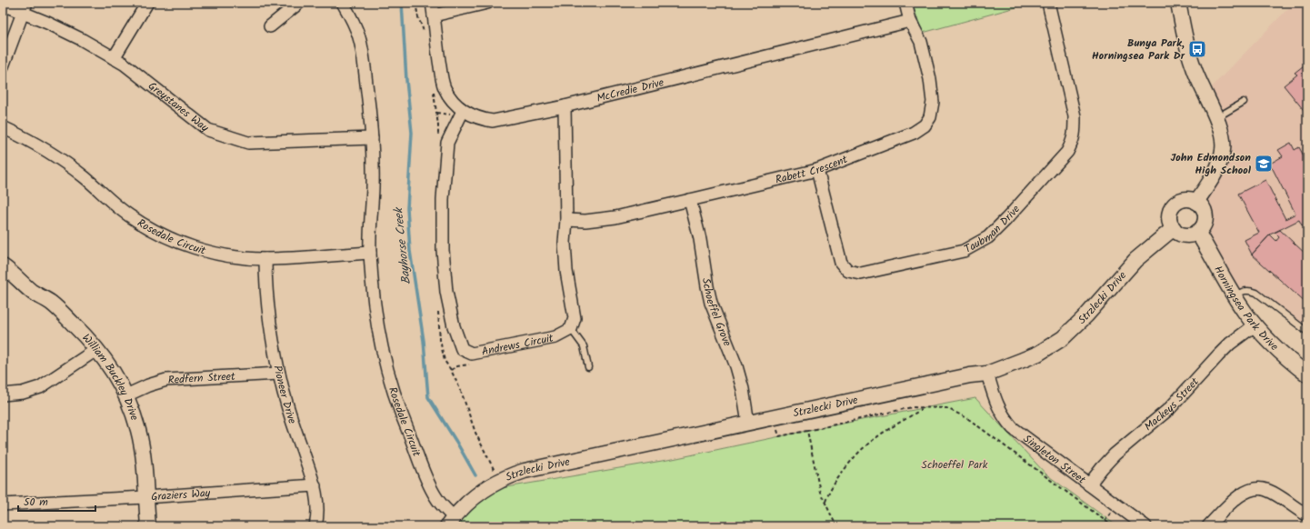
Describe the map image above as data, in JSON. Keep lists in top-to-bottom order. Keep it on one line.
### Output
{"streets":{"street":["McCredie Drive","Greystanes Way","Rabett Crescent","Taubman Drive","Rosedale Circuit","Strzlecki Drive","Horningsea Park Drive","Schoeffel Grove","Andrews Circuit","William Buckley Drive","Redfern Street","Pioneer Drive","Mackeys Street","Singleton Street","Graziers Way"]},"crossings":[["McCredie Drive","Rabett Crescent"],["McCredie Drive","Andrews Circuit"],["Greystanes Way","Rosedale Circuit"],["Rabett Crescent","Taubman Drive"],["Rabett Crescent","Schoeffel Grove"],["Rosedale Circuit","Strzlecki Drive"],["Rosedale Circuit","Pioneer Drive"],["Strzlecki Drive","Horningsea Park Drive"],["Strzlecki Drive","Schoeffel Grove"],["Strzlecki Drive","Singleton Street"],["Horningsea Park Drive","Mackeys Street"],["William Buckley Drive","Redfern Street"],["William Buckley Drive","Graziers Way"],["Redfern Street","Pioneer Drive"],["Pioneer Drive","Graziers Way"],["Mackeys Street","Singleton Street"]],"water":["Bayhorse Creek"],"parks":["Schoeffel Park"],"places":{"bus stop":["Bunya Park, Horningsea Park Dr"],"school or university":["John Edmondson High School"]},"scale_bar":"50 m"}
